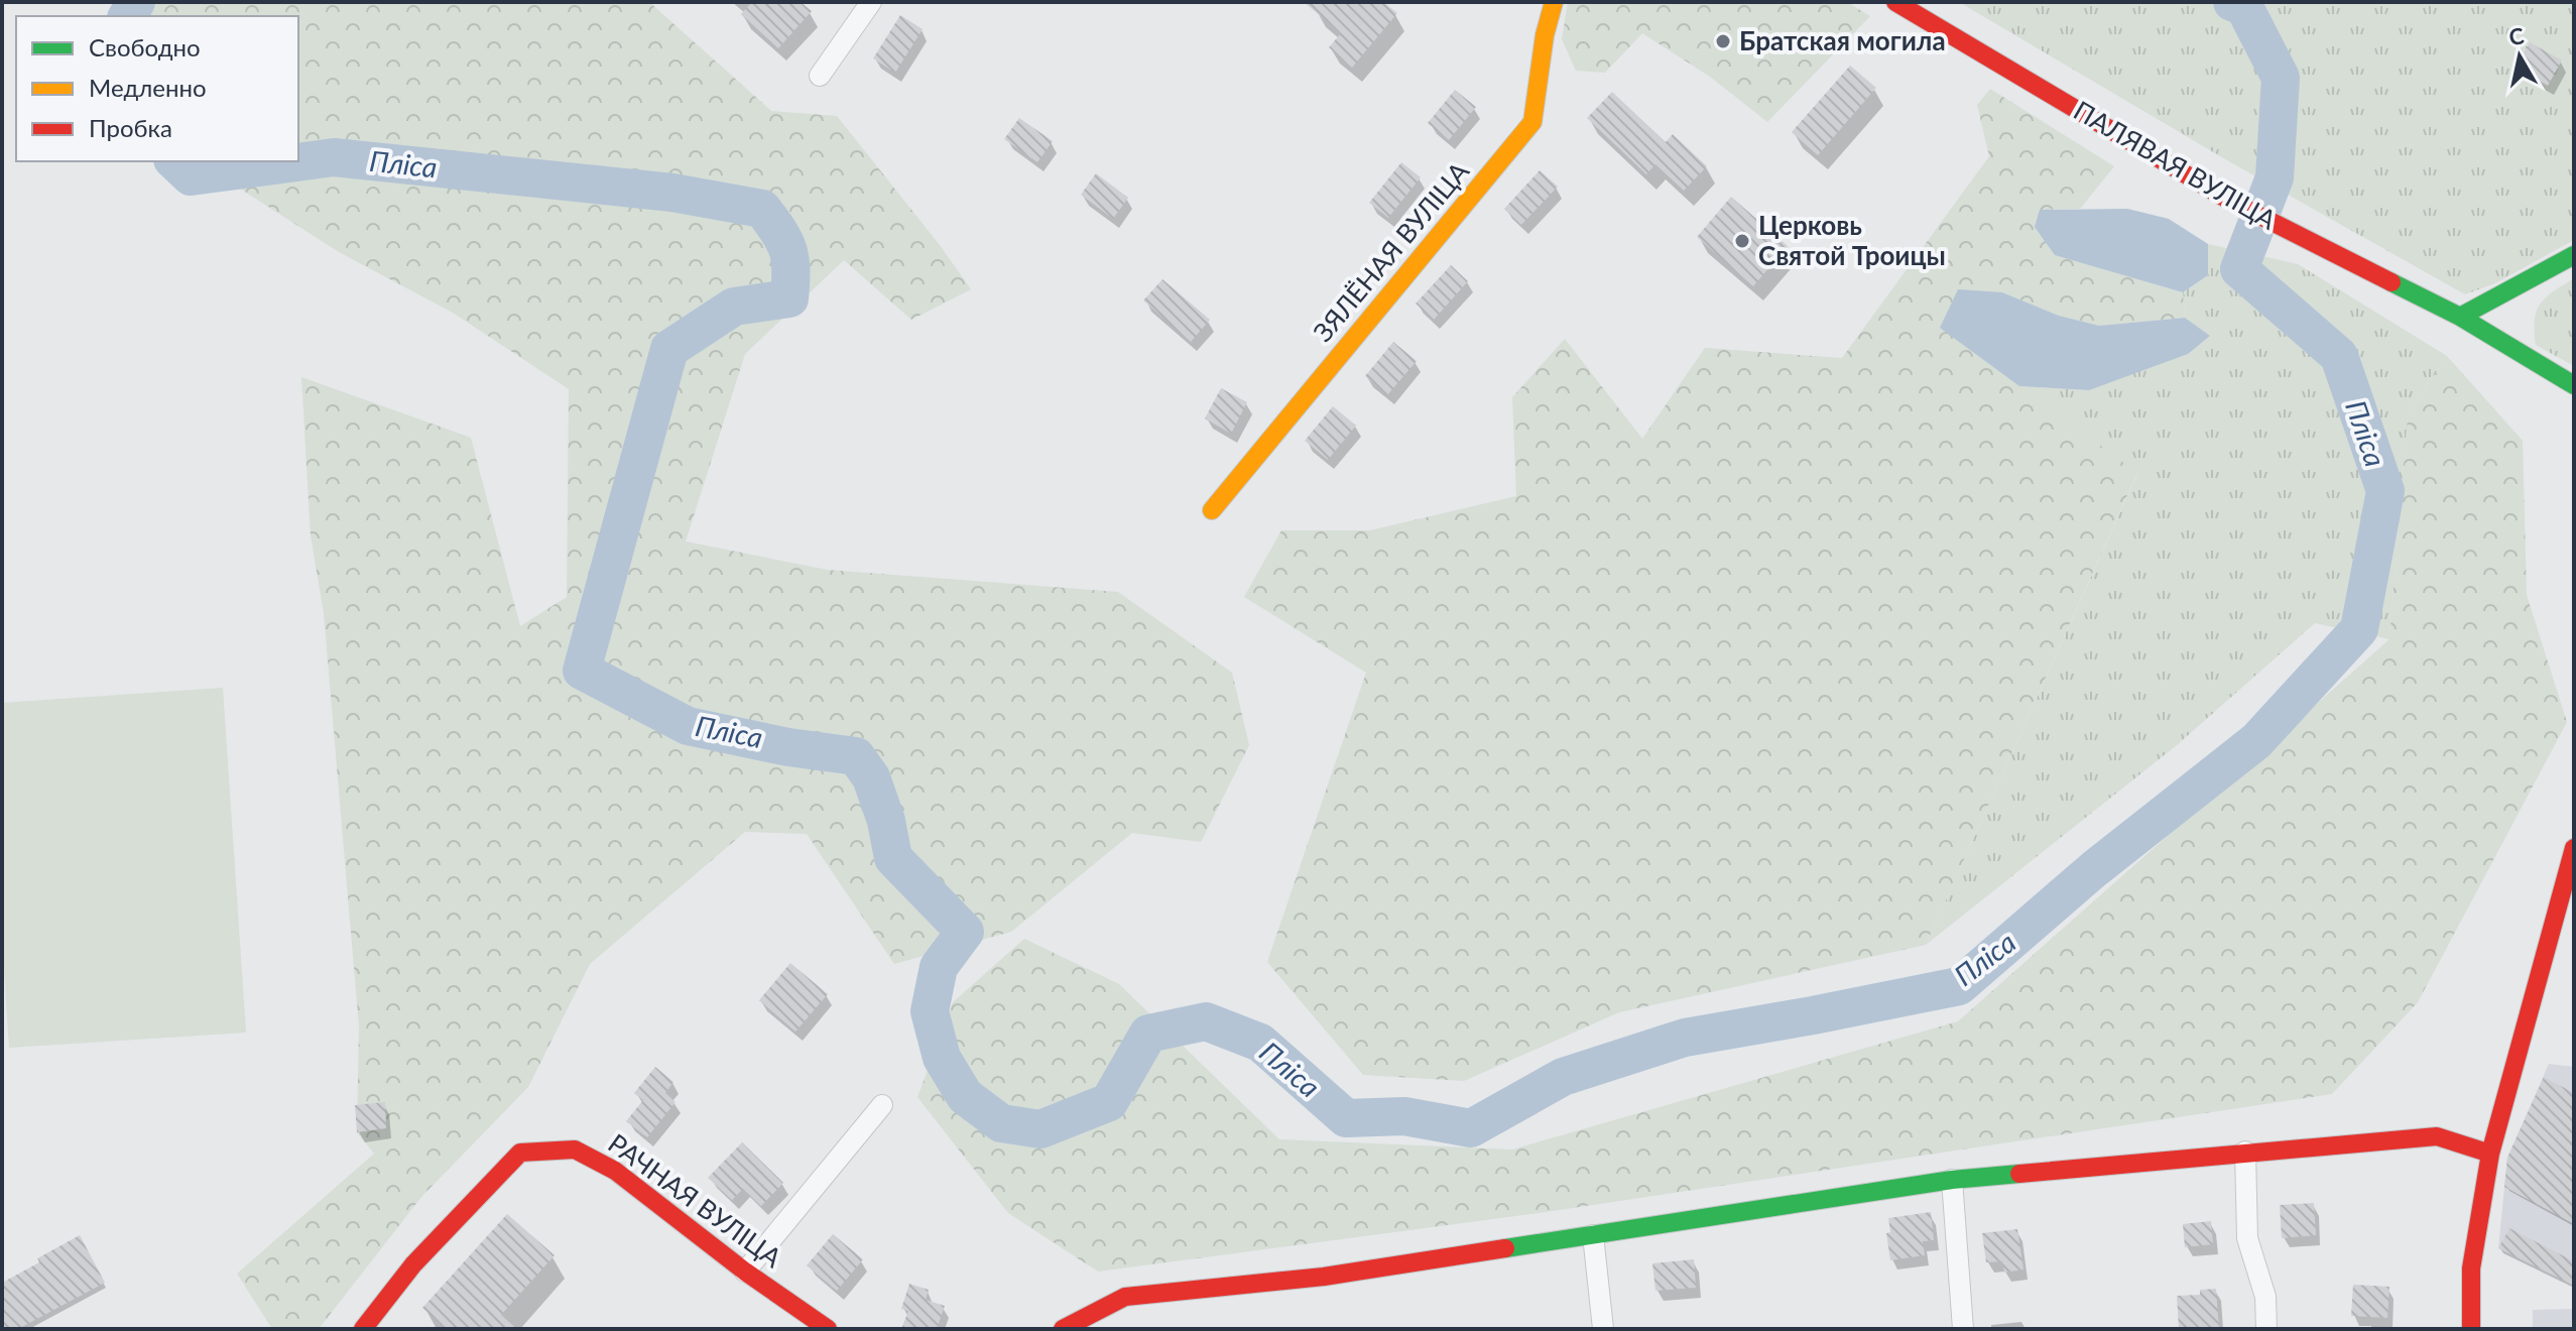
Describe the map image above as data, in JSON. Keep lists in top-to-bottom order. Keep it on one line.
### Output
{"streets":{"street":["ПАЛЯВАЯ ВУЛІЦА","ЗЯЛЁНАЯ ВУЛІЦА","РАЧНАЯ ВУЛІЦА"]},"water":["Пліса"],"places":["Братская могила","Церковь Святой Троицы"],"legend":["Свободно","Медленно","Пробка"],"north":"top"}
